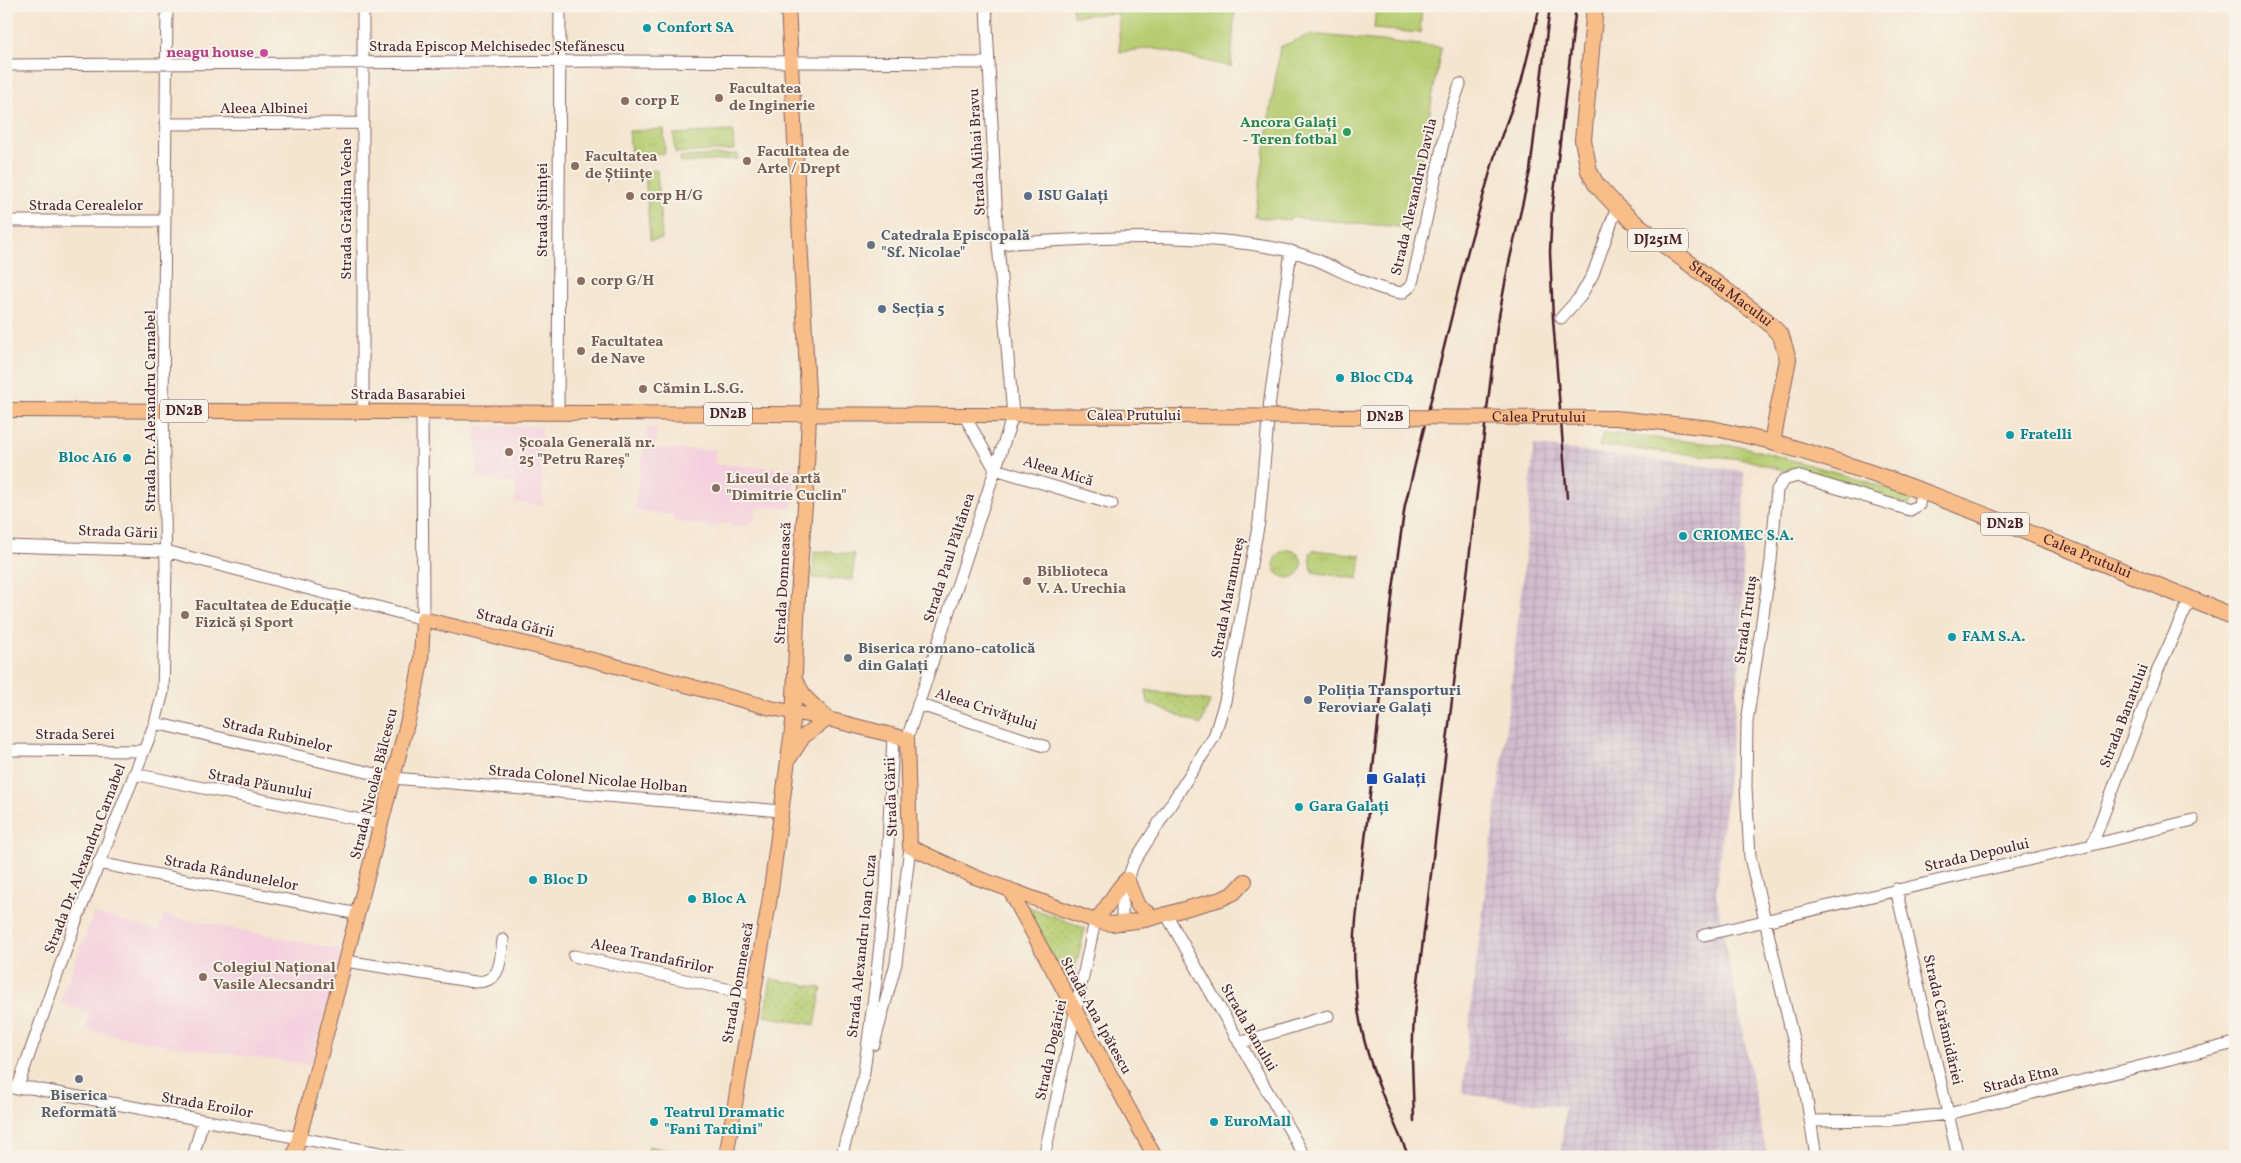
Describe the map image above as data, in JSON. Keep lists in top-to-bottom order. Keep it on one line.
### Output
{"streets":{"highway":["DJ251M","Strada Macului","DN2B","Calea Prutului"],"main road":["Strada Basarabiei","Strada Gării","Strada Domnească","Strada Nicolae Bălcescu","Strada Ana Ipătescu"],"street":["Strada Episcop Melchisedec Ștefănescu","Aleea Albinei","Strada Mihai Bravu","Strada Alexandru Davila","Strada Cerealelor","Strada Grădina Veche","Strada Științei","Strada Dr. Alexandru Carnabel","Aleea Mică","Strada Paul Păltânea","Strada Maramureș","Strada Trutuș","Aleea Crivățului","Strada Banatului","Strada Serei","Strada Rubinelor","Strada Colonel Nicolae Holban","Strada Păunului","Strada Depoului","Strada Rândunelelor","Strada Alexandru Ioan Cuza","Aleea Trandafirilor","Strada Cărămidăriei","Strada Banului","Strada Dogăriei","Strada Etna","Strada Eroilor"]},"crossings":[["Strada Episcop Melchisedec Ștefănescu","Strada Mihai Bravu"],["Strada Episcop Melchisedec Ștefănescu","Strada Grădina Veche"],["Strada Episcop Melchisedec Ștefănescu","Strada Științei"],["Strada Episcop Melchisedec Ștefănescu","Strada Dr. Alexandru Carnabel"],["Strada Episcop Melchisedec Ștefănescu","Strada Domnească"],["Aleea Albinei","Strada Grădina Veche"],["Aleea Albinei","Strada Dr. Alexandru Carnabel"],["Strada Mihai Bravu","Strada Alexandru Davila"],["Strada Mihai Bravu","Calea Prutului"],["Strada Mihai Bravu","Strada Paul Păltânea"],["Strada Alexandru Davila","Strada Maramureș"],["Strada Cerealelor","Strada Dr. Alexandru Carnabel"],["Strada Grădina Veche","Strada Basarabiei"],["Strada Științei","Strada Basarabiei"],["Strada Macului","Calea Prutului"],["Strada Basarabiei","Strada Dr. Alexandru Carnabel"],["Strada Basarabiei","Calea Prutului"],["Strada Basarabiei","Strada Domnească"],["Strada Basarabiei","Strada Nicolae Bălcescu"],["Strada Dr. Alexandru Carnabel","Strada Gării"],["Strada Dr. Alexandru Carnabel","Strada Serei"],["Strada Dr. Alexandru Carnabel","Strada Rubinelor"],["Strada Dr. Alexandru Carnabel","Strada Păunului"],["Strada Dr. Alexandru Carnabel","Strada Rândunelelor"],["Strada Dr. Alexandru Carnabel","Strada Eroilor"],["Calea Prutului","Strada Paul Păltânea"],["Calea Prutului","Strada Domnească"],["Calea Prutului","Strada Trutuș"],["Calea Prutului","Strada Banatului"],["Aleea Mică","Strada Paul Păltânea"],["Strada Gării","Strada Paul Păltânea"],["Strada Gării","Strada Domnească"],["Strada Gării","Strada Maramureș"],["Strada Gării","Strada Nicolae Bălcescu"],["Strada Gării","Strada Alexandru Ioan Cuza"],["Strada Gării","Strada Ana Ipătescu"],["Strada Gării","Strada Banului"],["Strada Gării","Strada Dogăriei"],["Strada Paul Păltânea","Aleea Crivățului"],["Strada Domnească","Strada Colonel Nicolae Holban"],["Strada Domnească","Aleea Trandafirilor"],["Strada Trutuș","Strada Depoului"],["Strada Banatului","Strada Depoului"],["Strada Rubinelor","Strada Colonel Nicolae Holban"],["Strada Rubinelor","Strada Nicolae Bălcescu"],["Strada Colonel Nicolae Holban","Strada Nicolae Bălcescu"],["Strada Nicolae Bălcescu","Strada Păunului"],["Strada Nicolae Bălcescu","Strada Rândunelelor"],["Strada Nicolae Bălcescu","Strada Eroilor"],["Strada Depoului","Strada Cărămidăriei"],["Strada Ana Ipătescu","Strada Dogăriei"],["Strada Cărămidăriei","Strada Etna"]],"places":{"other":["Confort SA","neagu house","Facultatea de Inginerie","corp E","Ancora Galați - Teren fotbal","Facultatea de Arte / Drept","Facultatea de Științe","corp H/G","ISU Galați","Catedrala Episcopală \"Sf. Nicolae\"","corp G/H","Secția 5","Facultatea de Nave","Bloc CD4","Cămin L.S.G.","Fratelli","Școala Generală nr. 25 \"Petru Rareș\"","Bloc A16","Liceul de artă \"Dimitrie Cuclin\"","CRIOMEC S.A.","Biblioteca V. A. Urechia","Facultatea de Educație Fizică și Sport","FAM S.A.","Biserica romano-catolică din Galați","Poliția Transporturi Feroviare Galați","Gara Galați","Bloc D","Bloc A","Colegiul Național Vasile Alecsandri","Biserica Reformată","Teatrul Dramatic \"Fani Tardini\"","EuroMall"],"transit":["Galați"]}}
